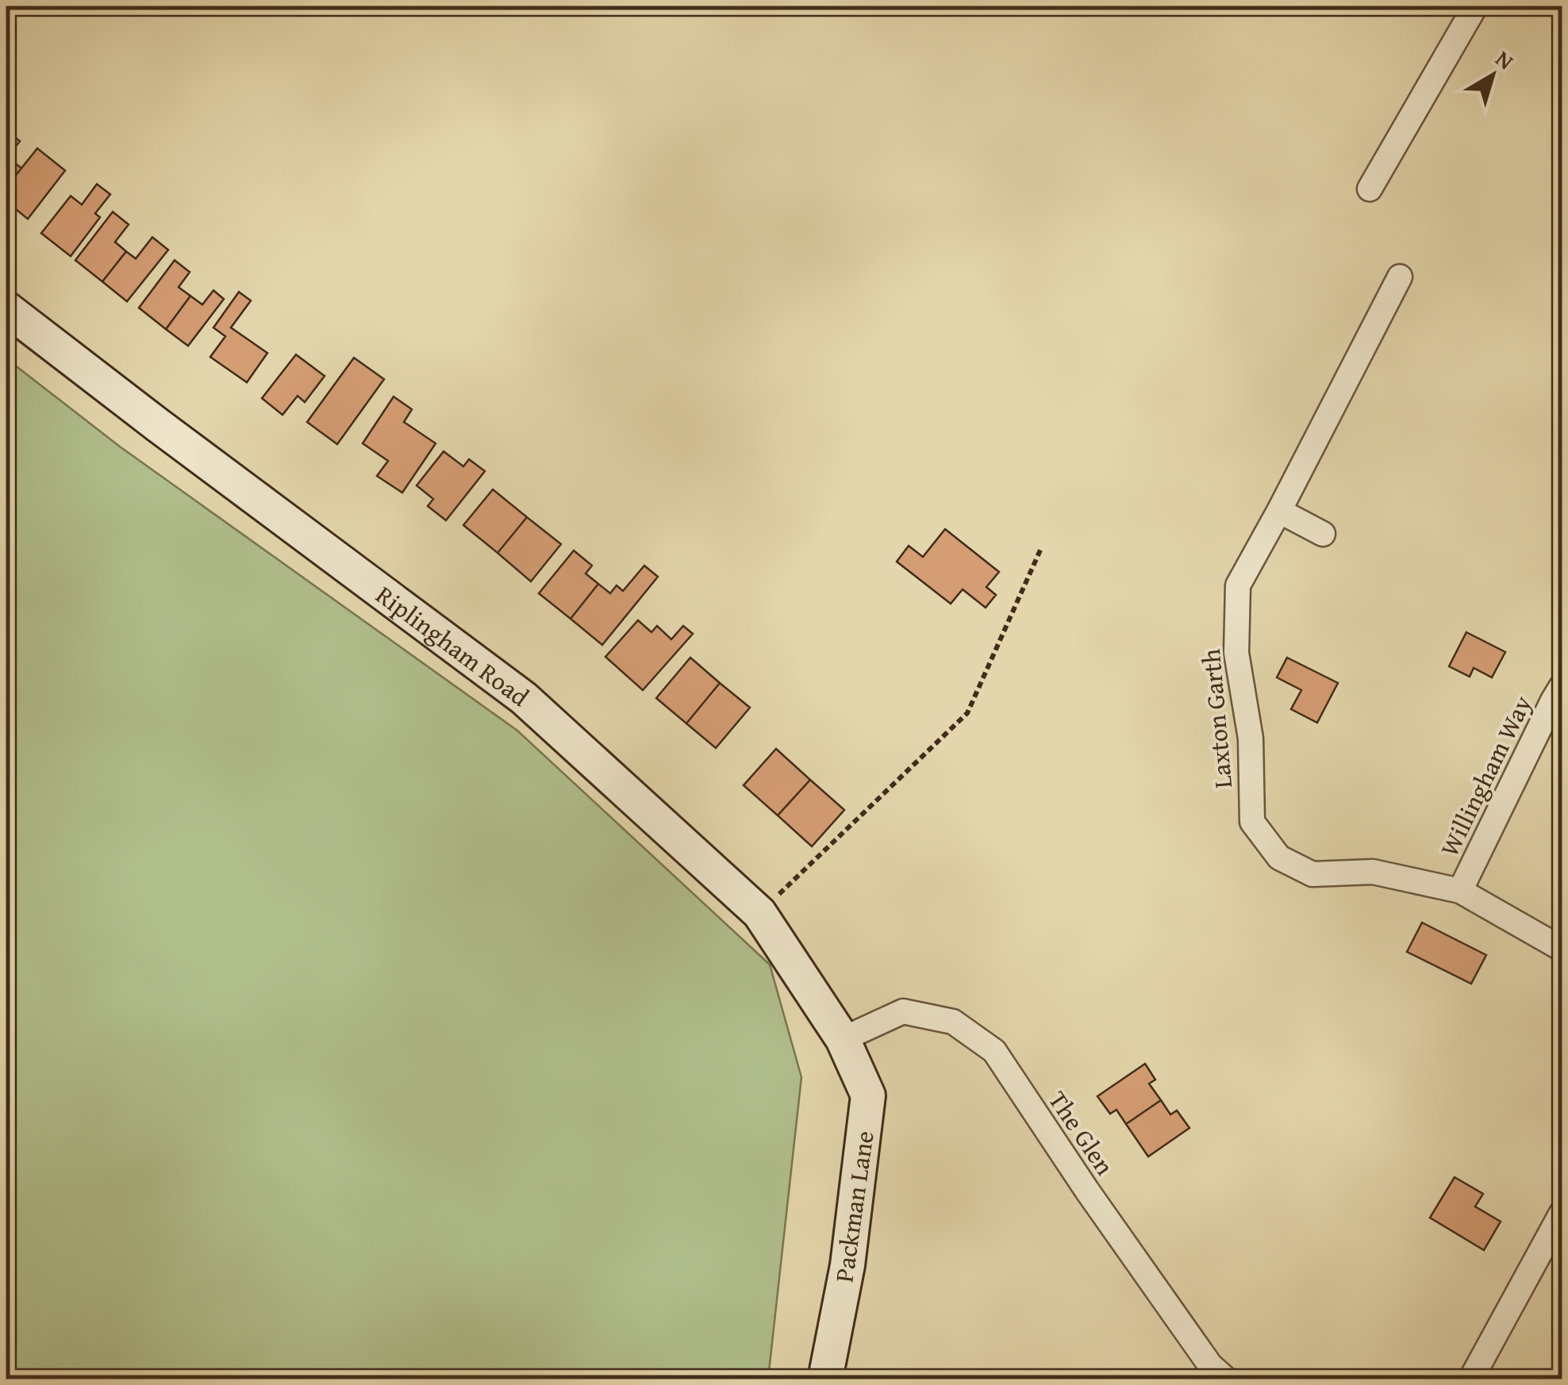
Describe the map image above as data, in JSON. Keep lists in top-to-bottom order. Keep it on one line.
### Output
{"streets":{"street":["Riplingham Road","Laxton Garth","Willingham Way","The Glen","Packman Lane"]},"crossings":[["Riplingham Road","The Glen"],["Riplingham Road","Packman Lane"],["Laxton Garth","Willingham Way"],["The Glen","Packman Lane"]],"north":"top right"}
